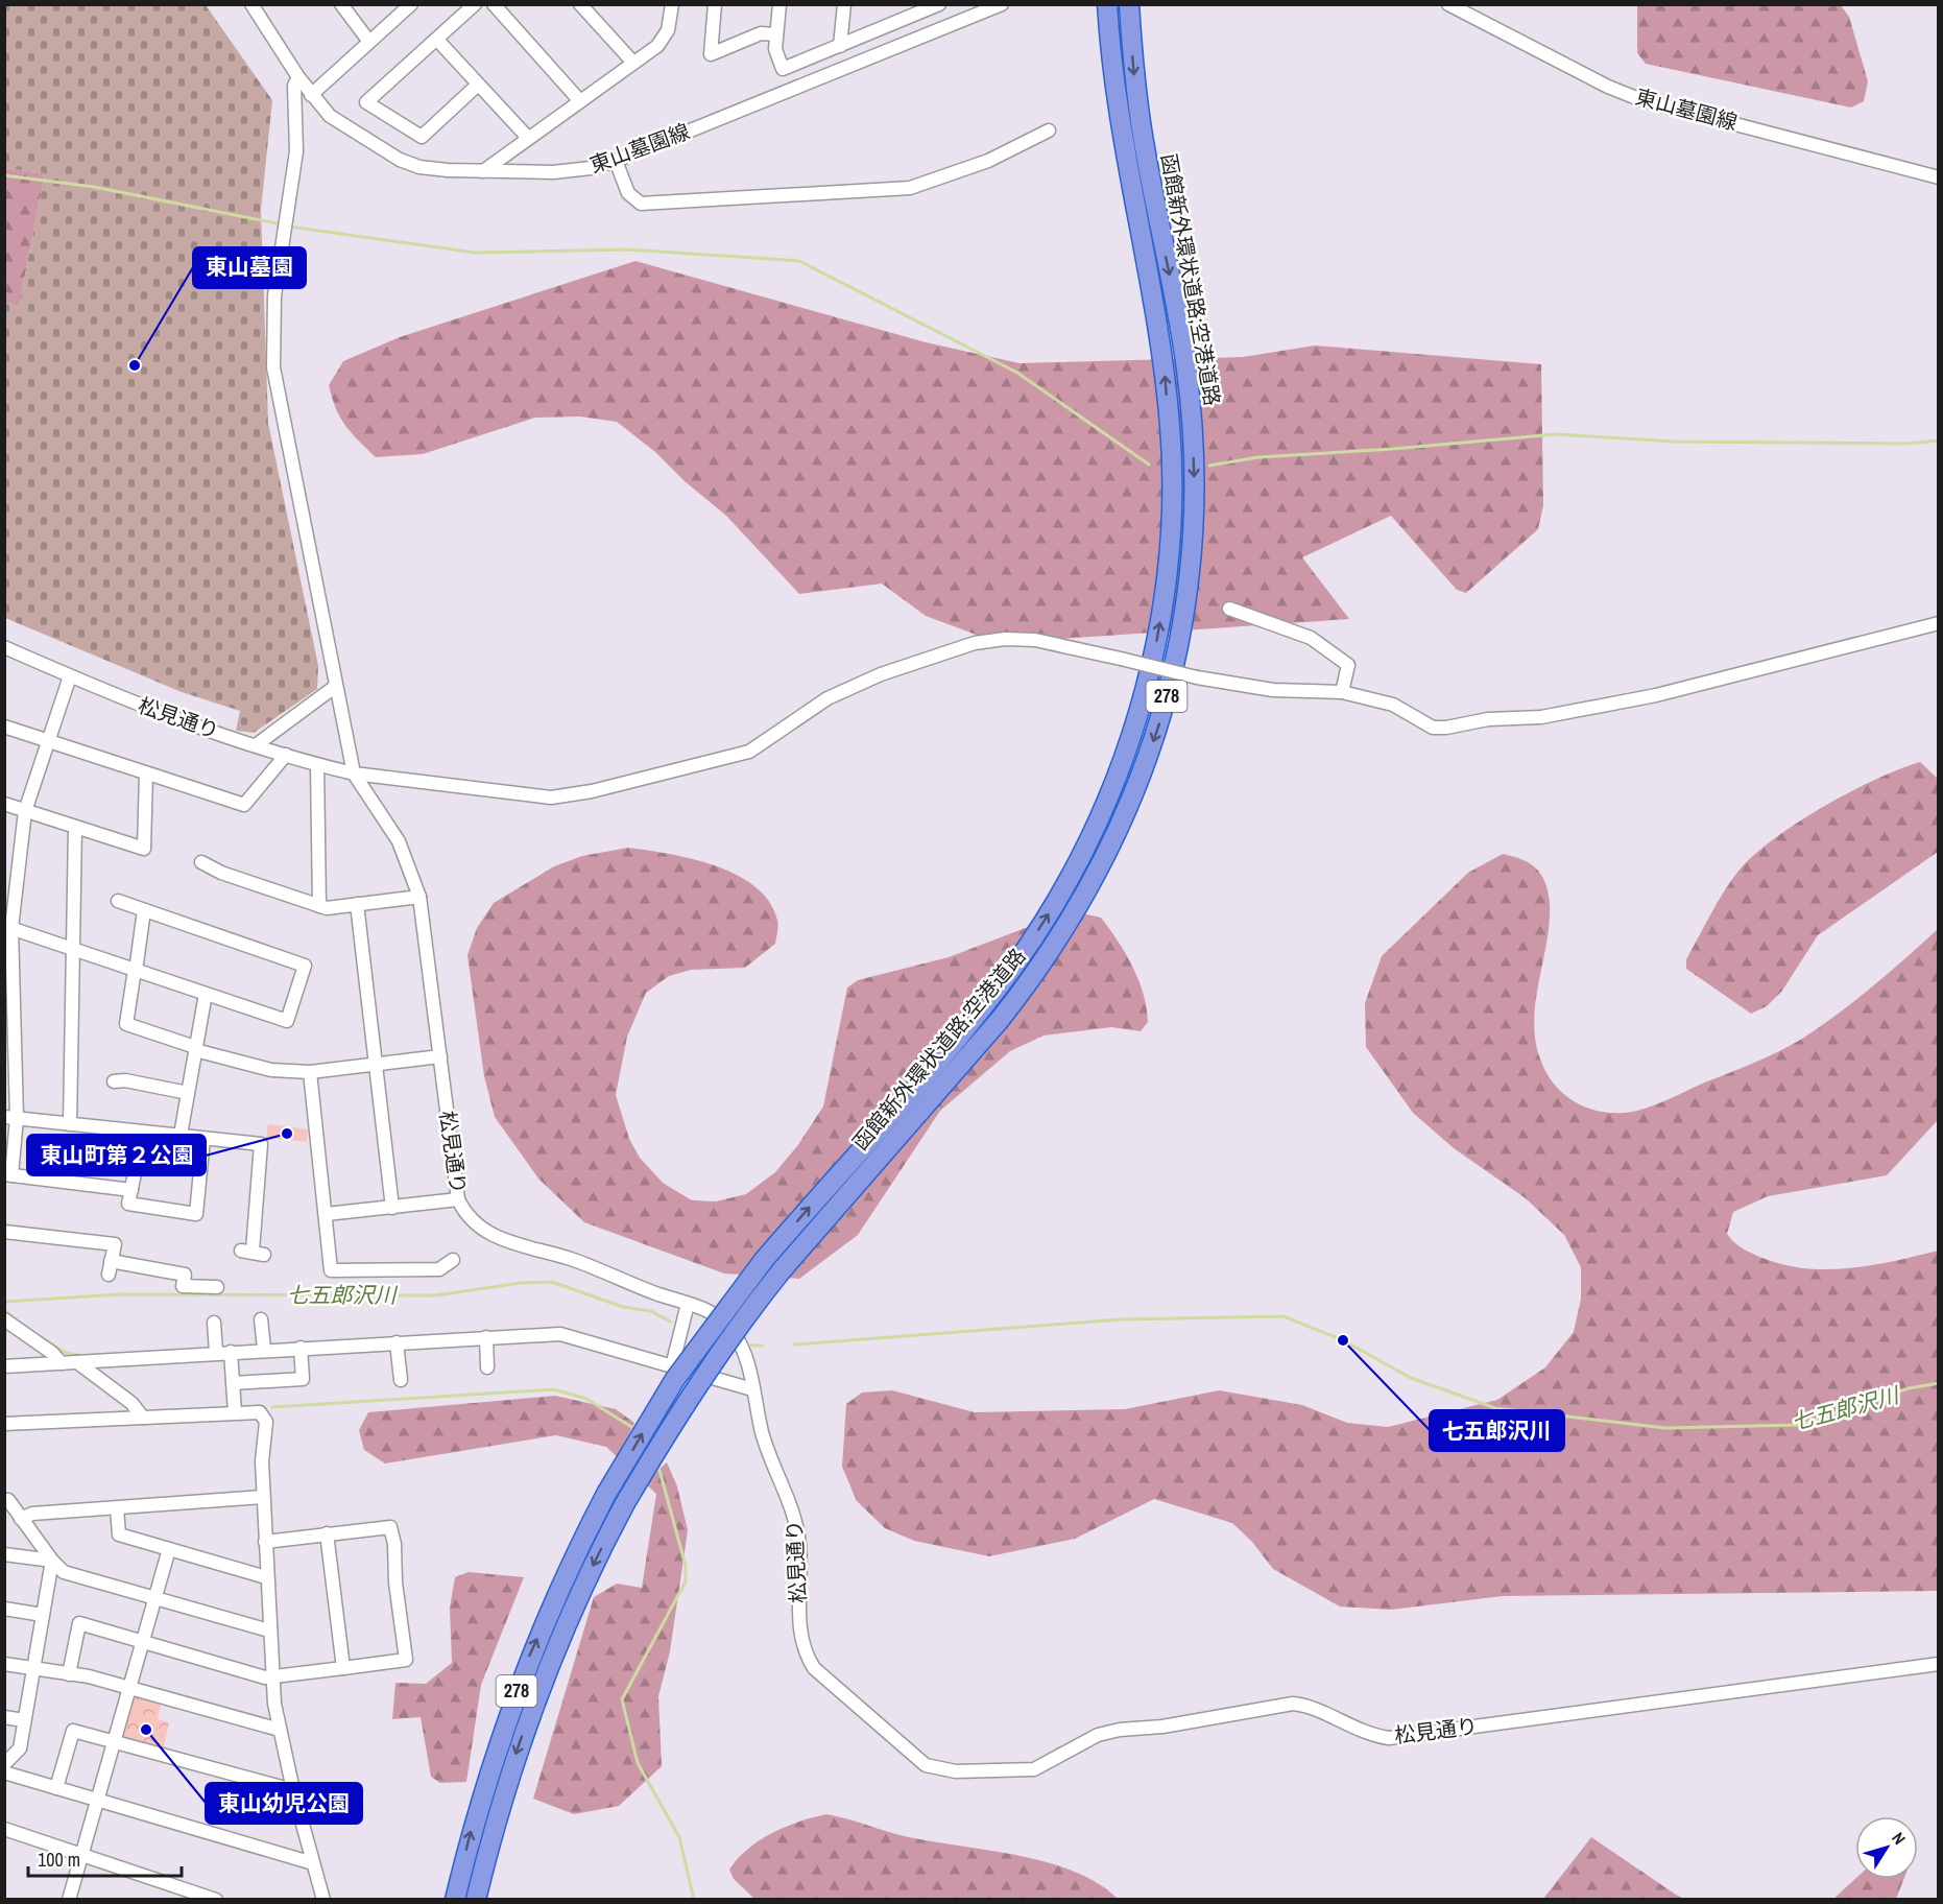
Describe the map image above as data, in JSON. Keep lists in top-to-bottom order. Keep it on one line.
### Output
{"streets":{"highway":["函館新外環状道路;空港道路","278"],"street":["東山墓園線","松見通り"]},"water":["七五郎沢川"],"places":["東山墓園","東山町第２公園","七五郎沢川","東山幼児公園"],"scale_bar":"100 m","north":"top right"}
